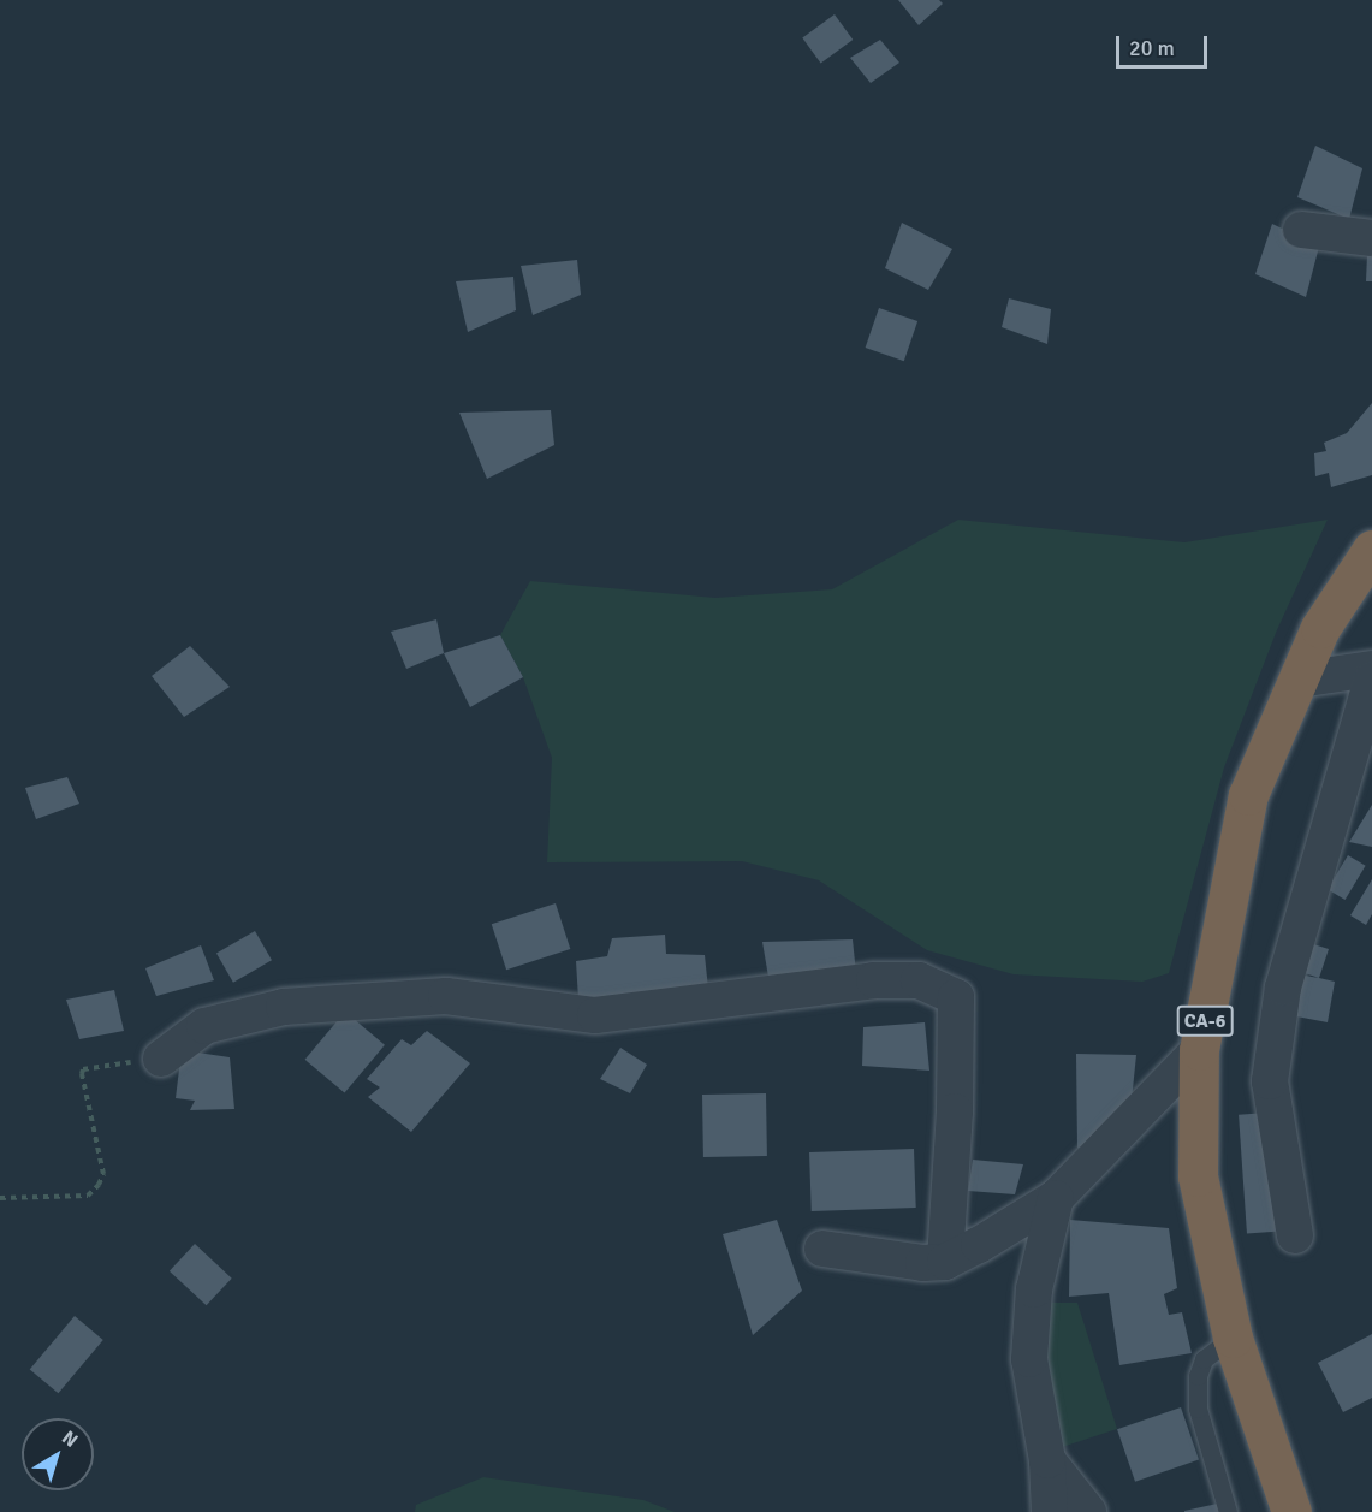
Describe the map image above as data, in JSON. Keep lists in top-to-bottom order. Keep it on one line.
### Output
{"streets":{"highway":["CA-6"]},"scale_bar":"20 m","north":"top right"}
